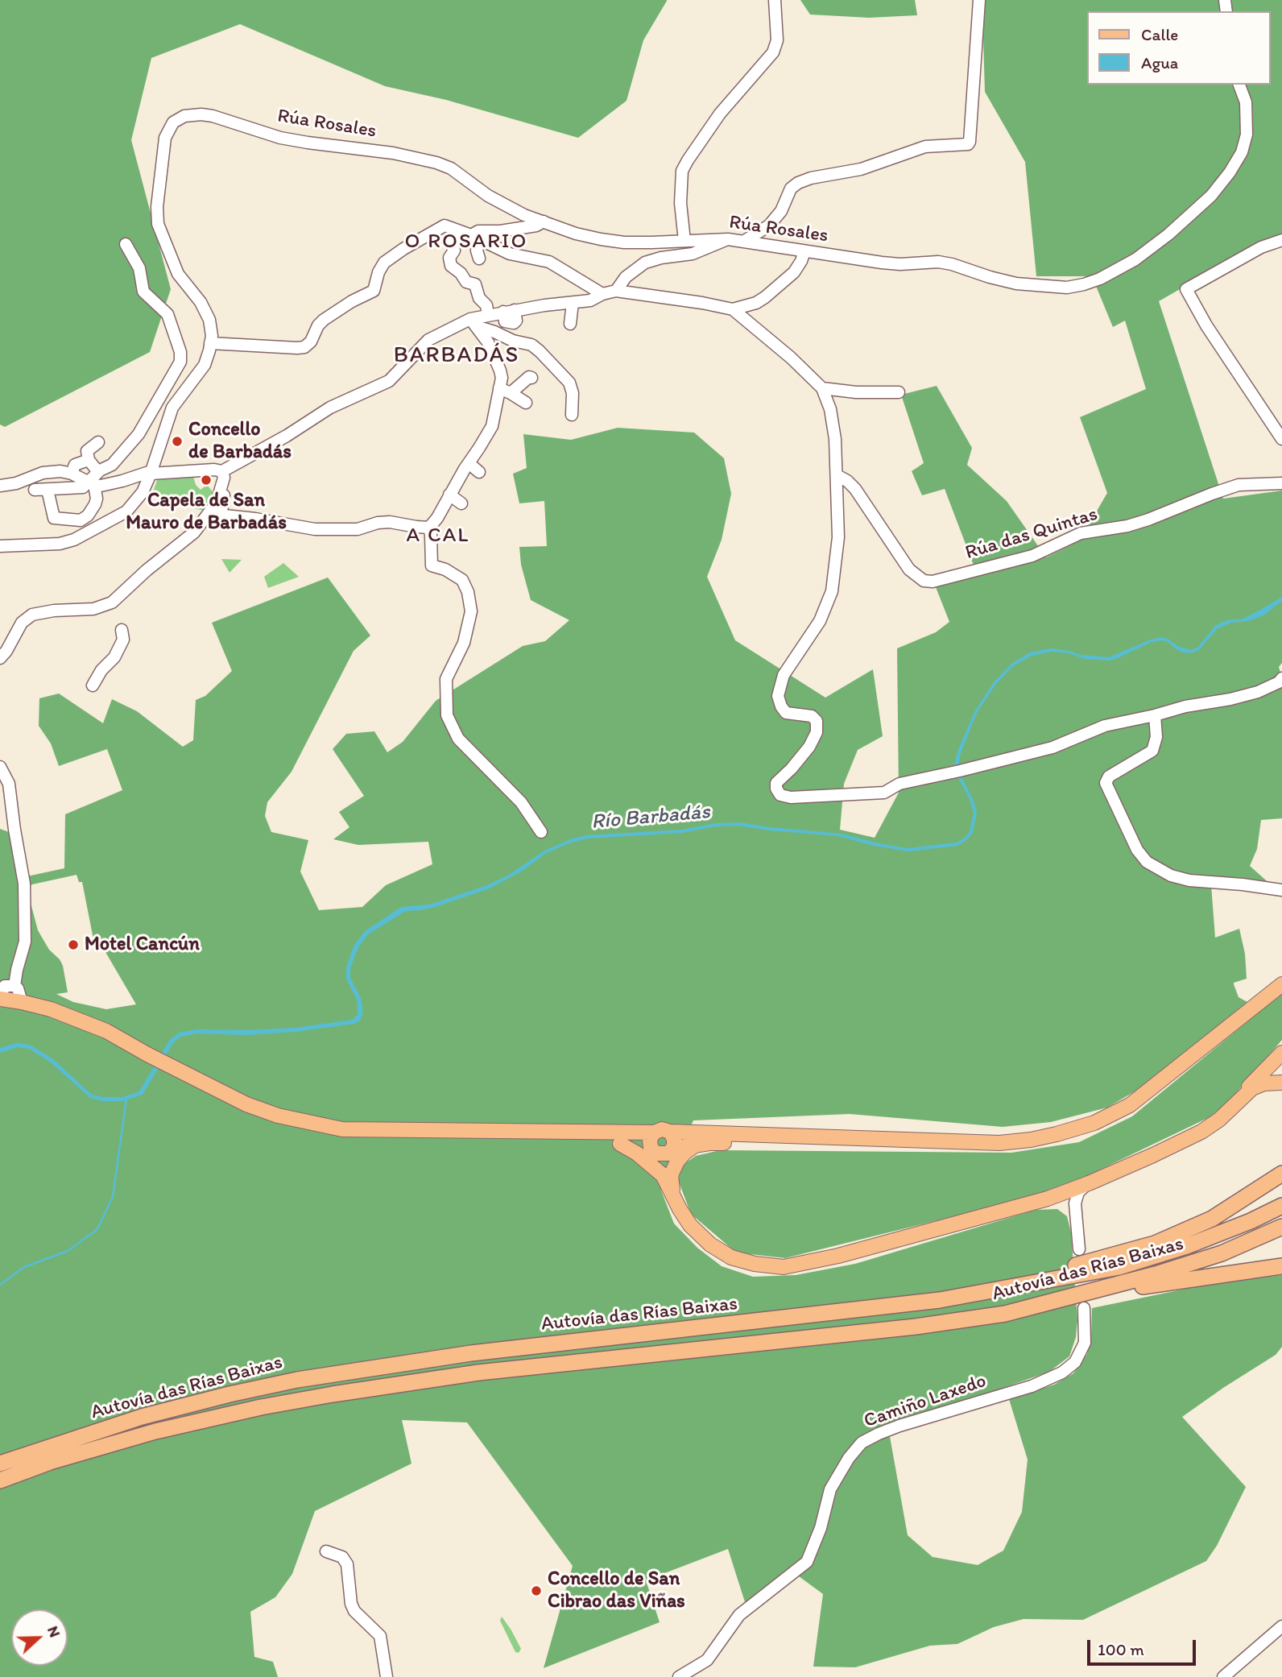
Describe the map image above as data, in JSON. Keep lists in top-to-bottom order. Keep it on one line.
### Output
{"streets":{"highway":["Autovía das Rías Baixas"],"street":["Rúa Rosales","Rúa das Quintas","Camiño Laxedo"]},"districts":["O ROSARIO","BARBADÁS","A CAL"],"water":["Río Barbadás"],"places":["Concello de Barbadás","Capela de San Mauro de Barbadás","Motel Cancún","Concello de San Cibrao das Viñas"],"legend":["Calle","Agua"],"scale_bar":"100 m","north":"right"}
